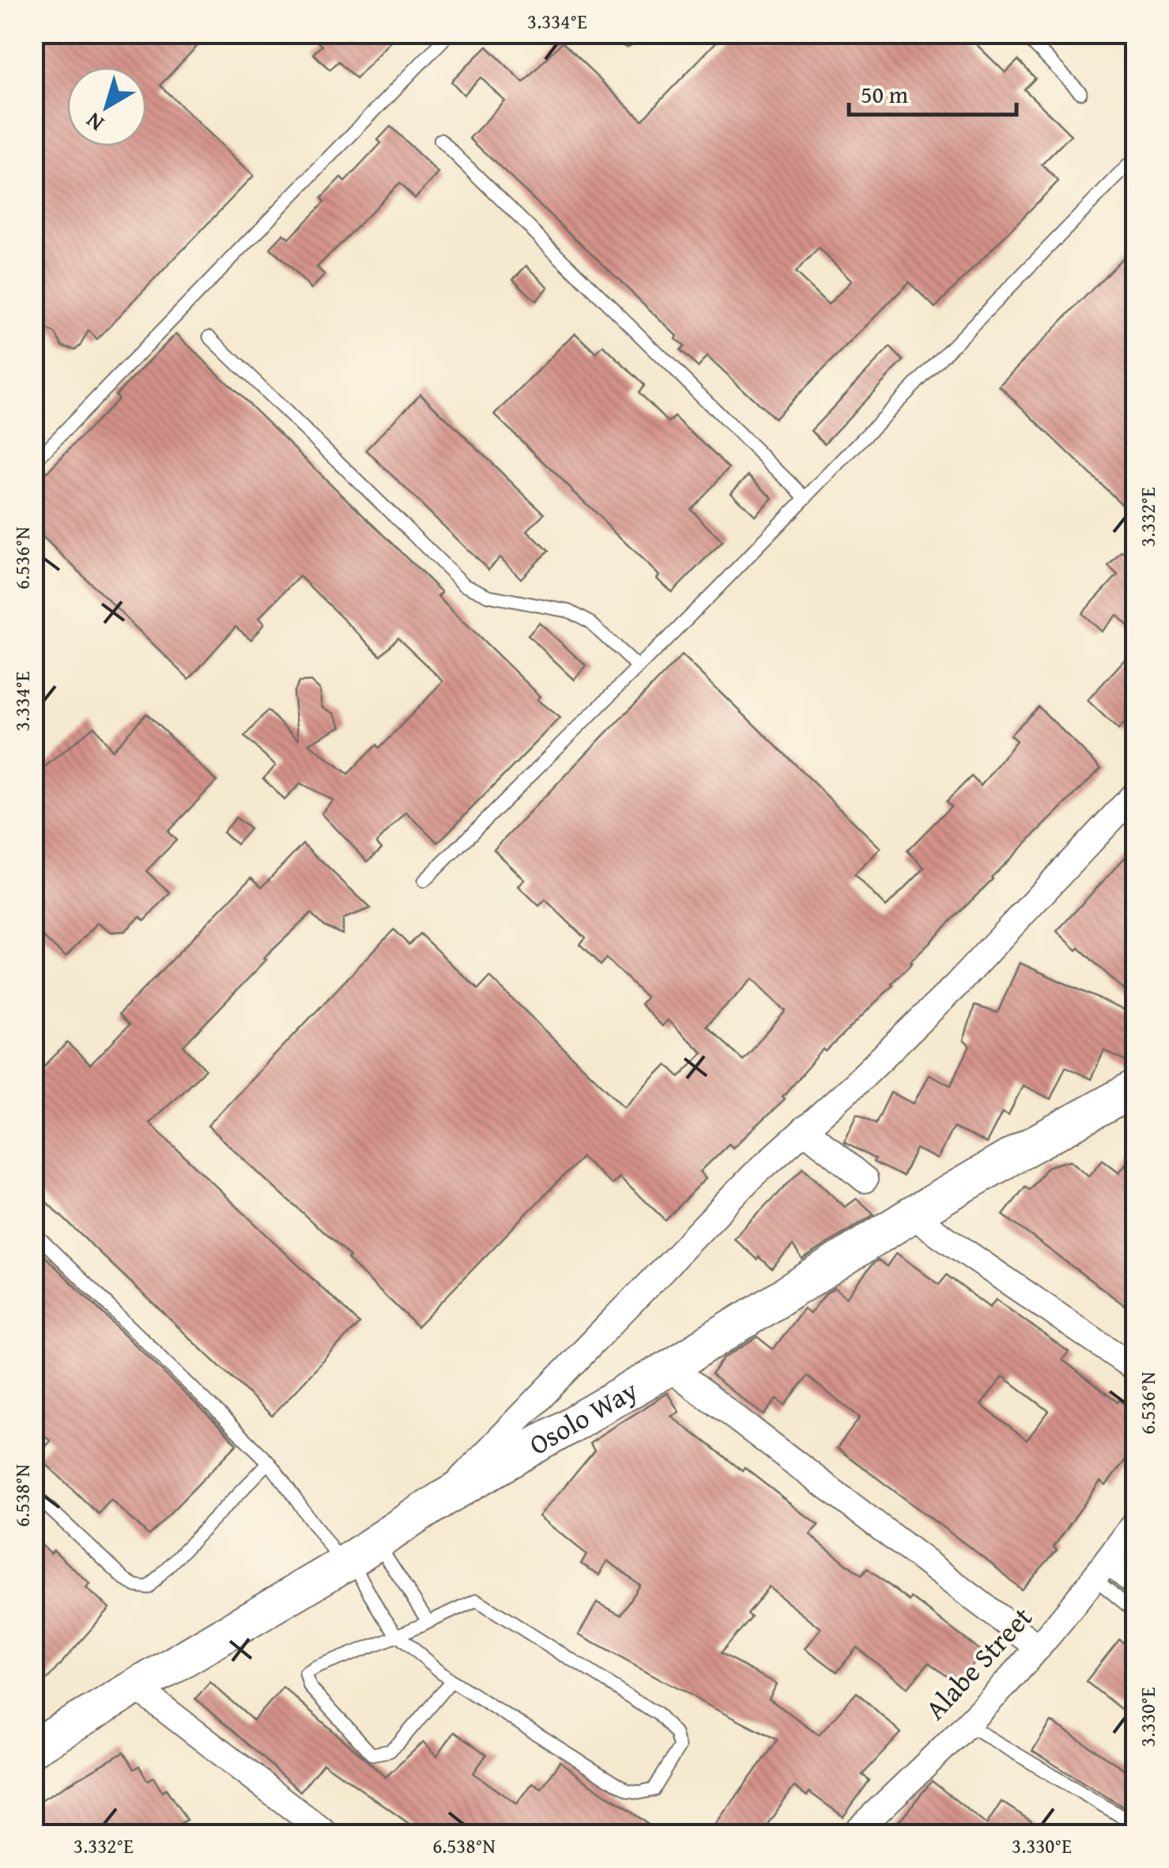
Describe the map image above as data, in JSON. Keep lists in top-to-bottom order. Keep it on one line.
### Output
{"streets":{"main road":["Osolo Way"],"street":["Alabe Street"]},"scale_bar":"50 m","north":"bottom left","coordinates":["3.334°E","3.332°E","6.536°N","6.538°N","3.330°E"]}
